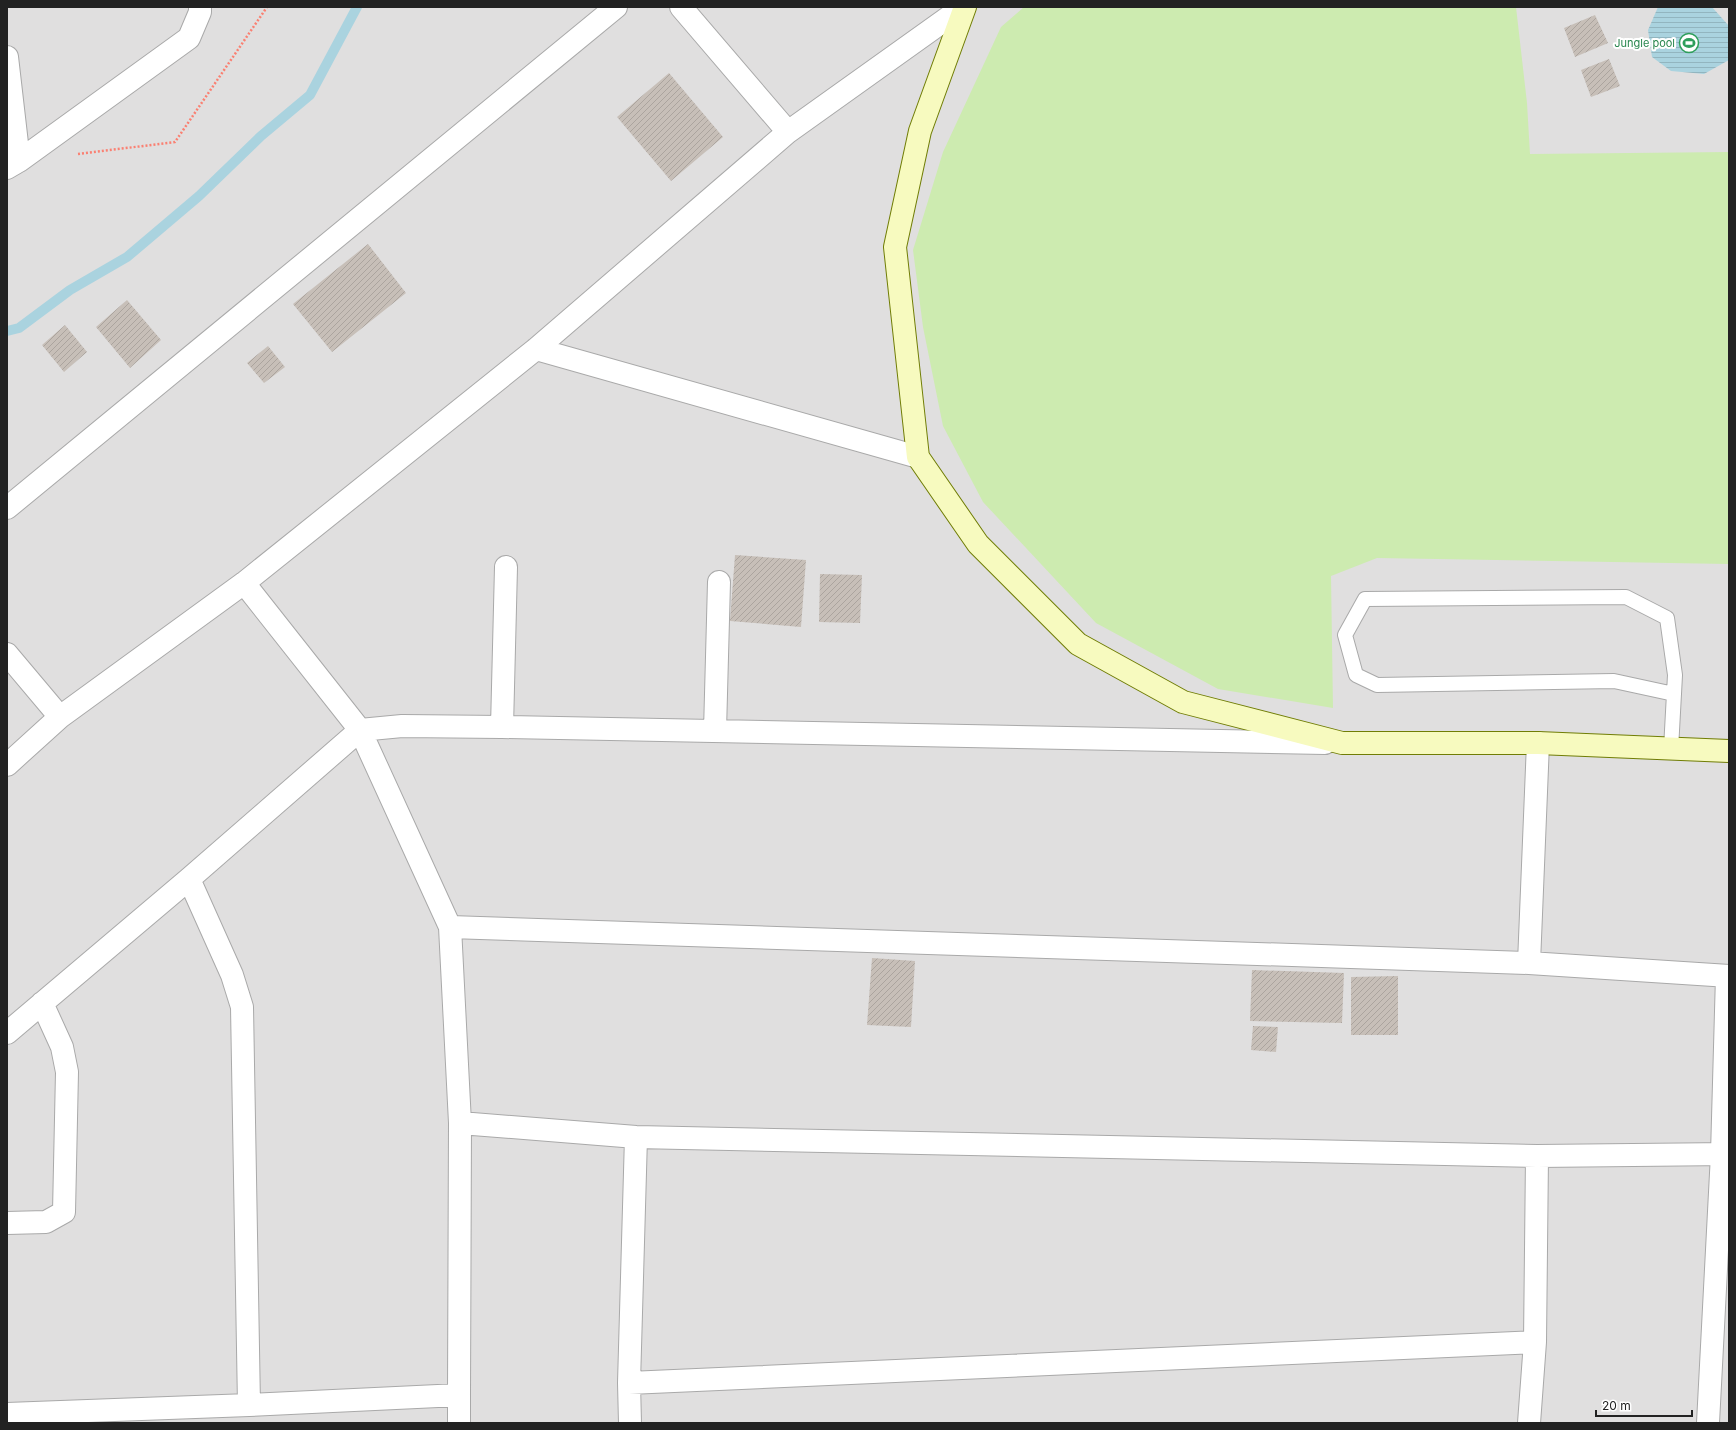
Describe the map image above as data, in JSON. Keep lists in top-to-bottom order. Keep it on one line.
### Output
{"places":{"sports":["Jungle pool"]},"scale_bar":"20 m"}
